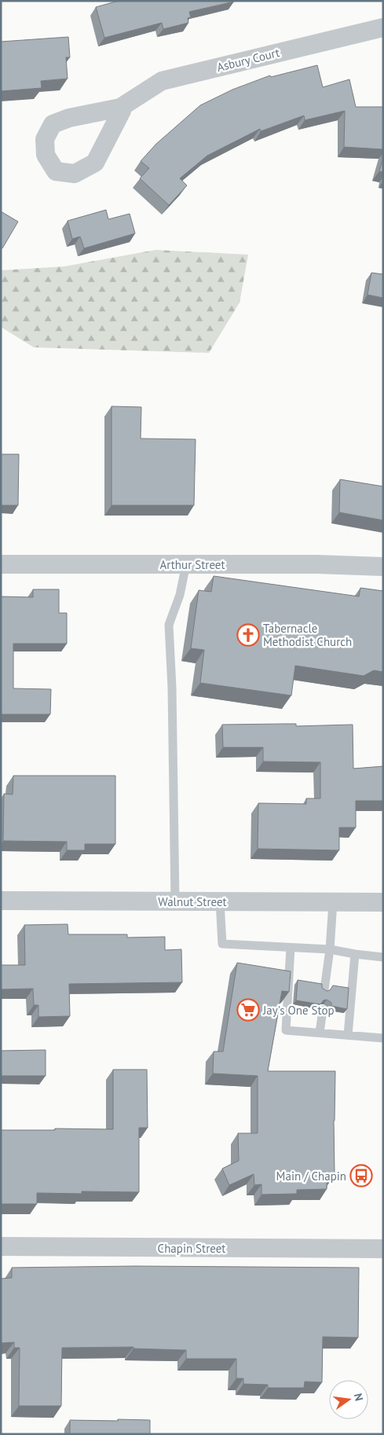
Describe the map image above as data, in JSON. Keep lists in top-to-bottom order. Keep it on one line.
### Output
{"streets":{"street":["Asbury Court","Arthur Street","Walnut Street","Chapin Street"]},"places":{"church":["Tabernacle Methodist Church"],"supermarket":["Jay's One Stop"],"bus stop":["Main / Chapin"]},"north":"right"}
